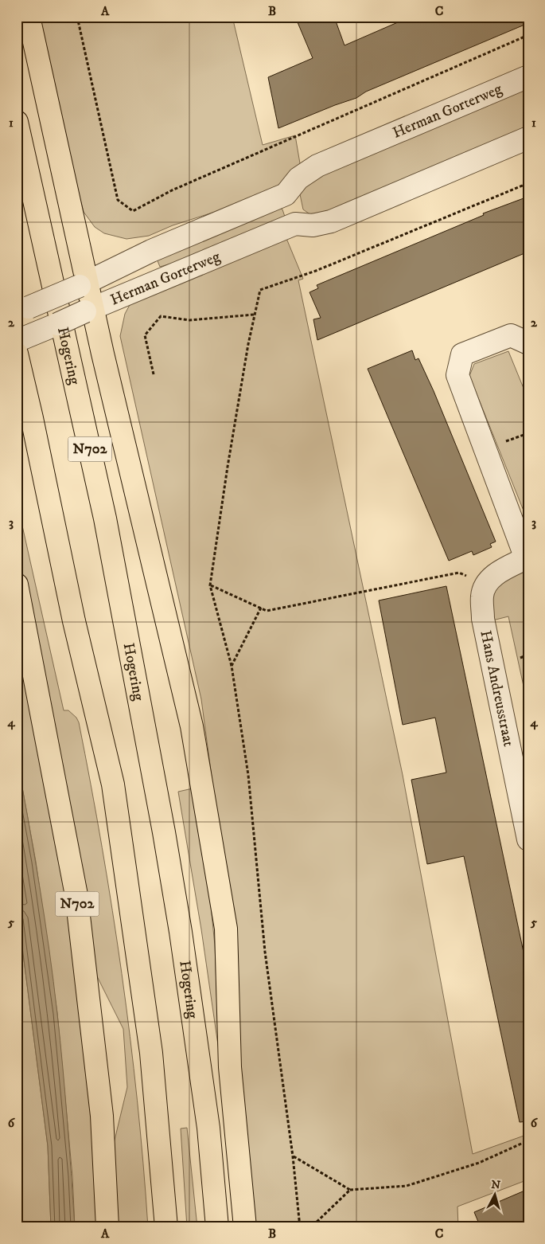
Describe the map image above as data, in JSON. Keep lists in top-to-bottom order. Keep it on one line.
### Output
{"streets":{"highway":["Hogering","N702"],"street":["Herman Gorterweg","Hans Andreusstraat"]},"crossings":[["Herman Gorterweg","N702"]],"north":"top","grid":{"columns":["A","B","C"],"rows":["1","2","3","4","5","6"]}}
